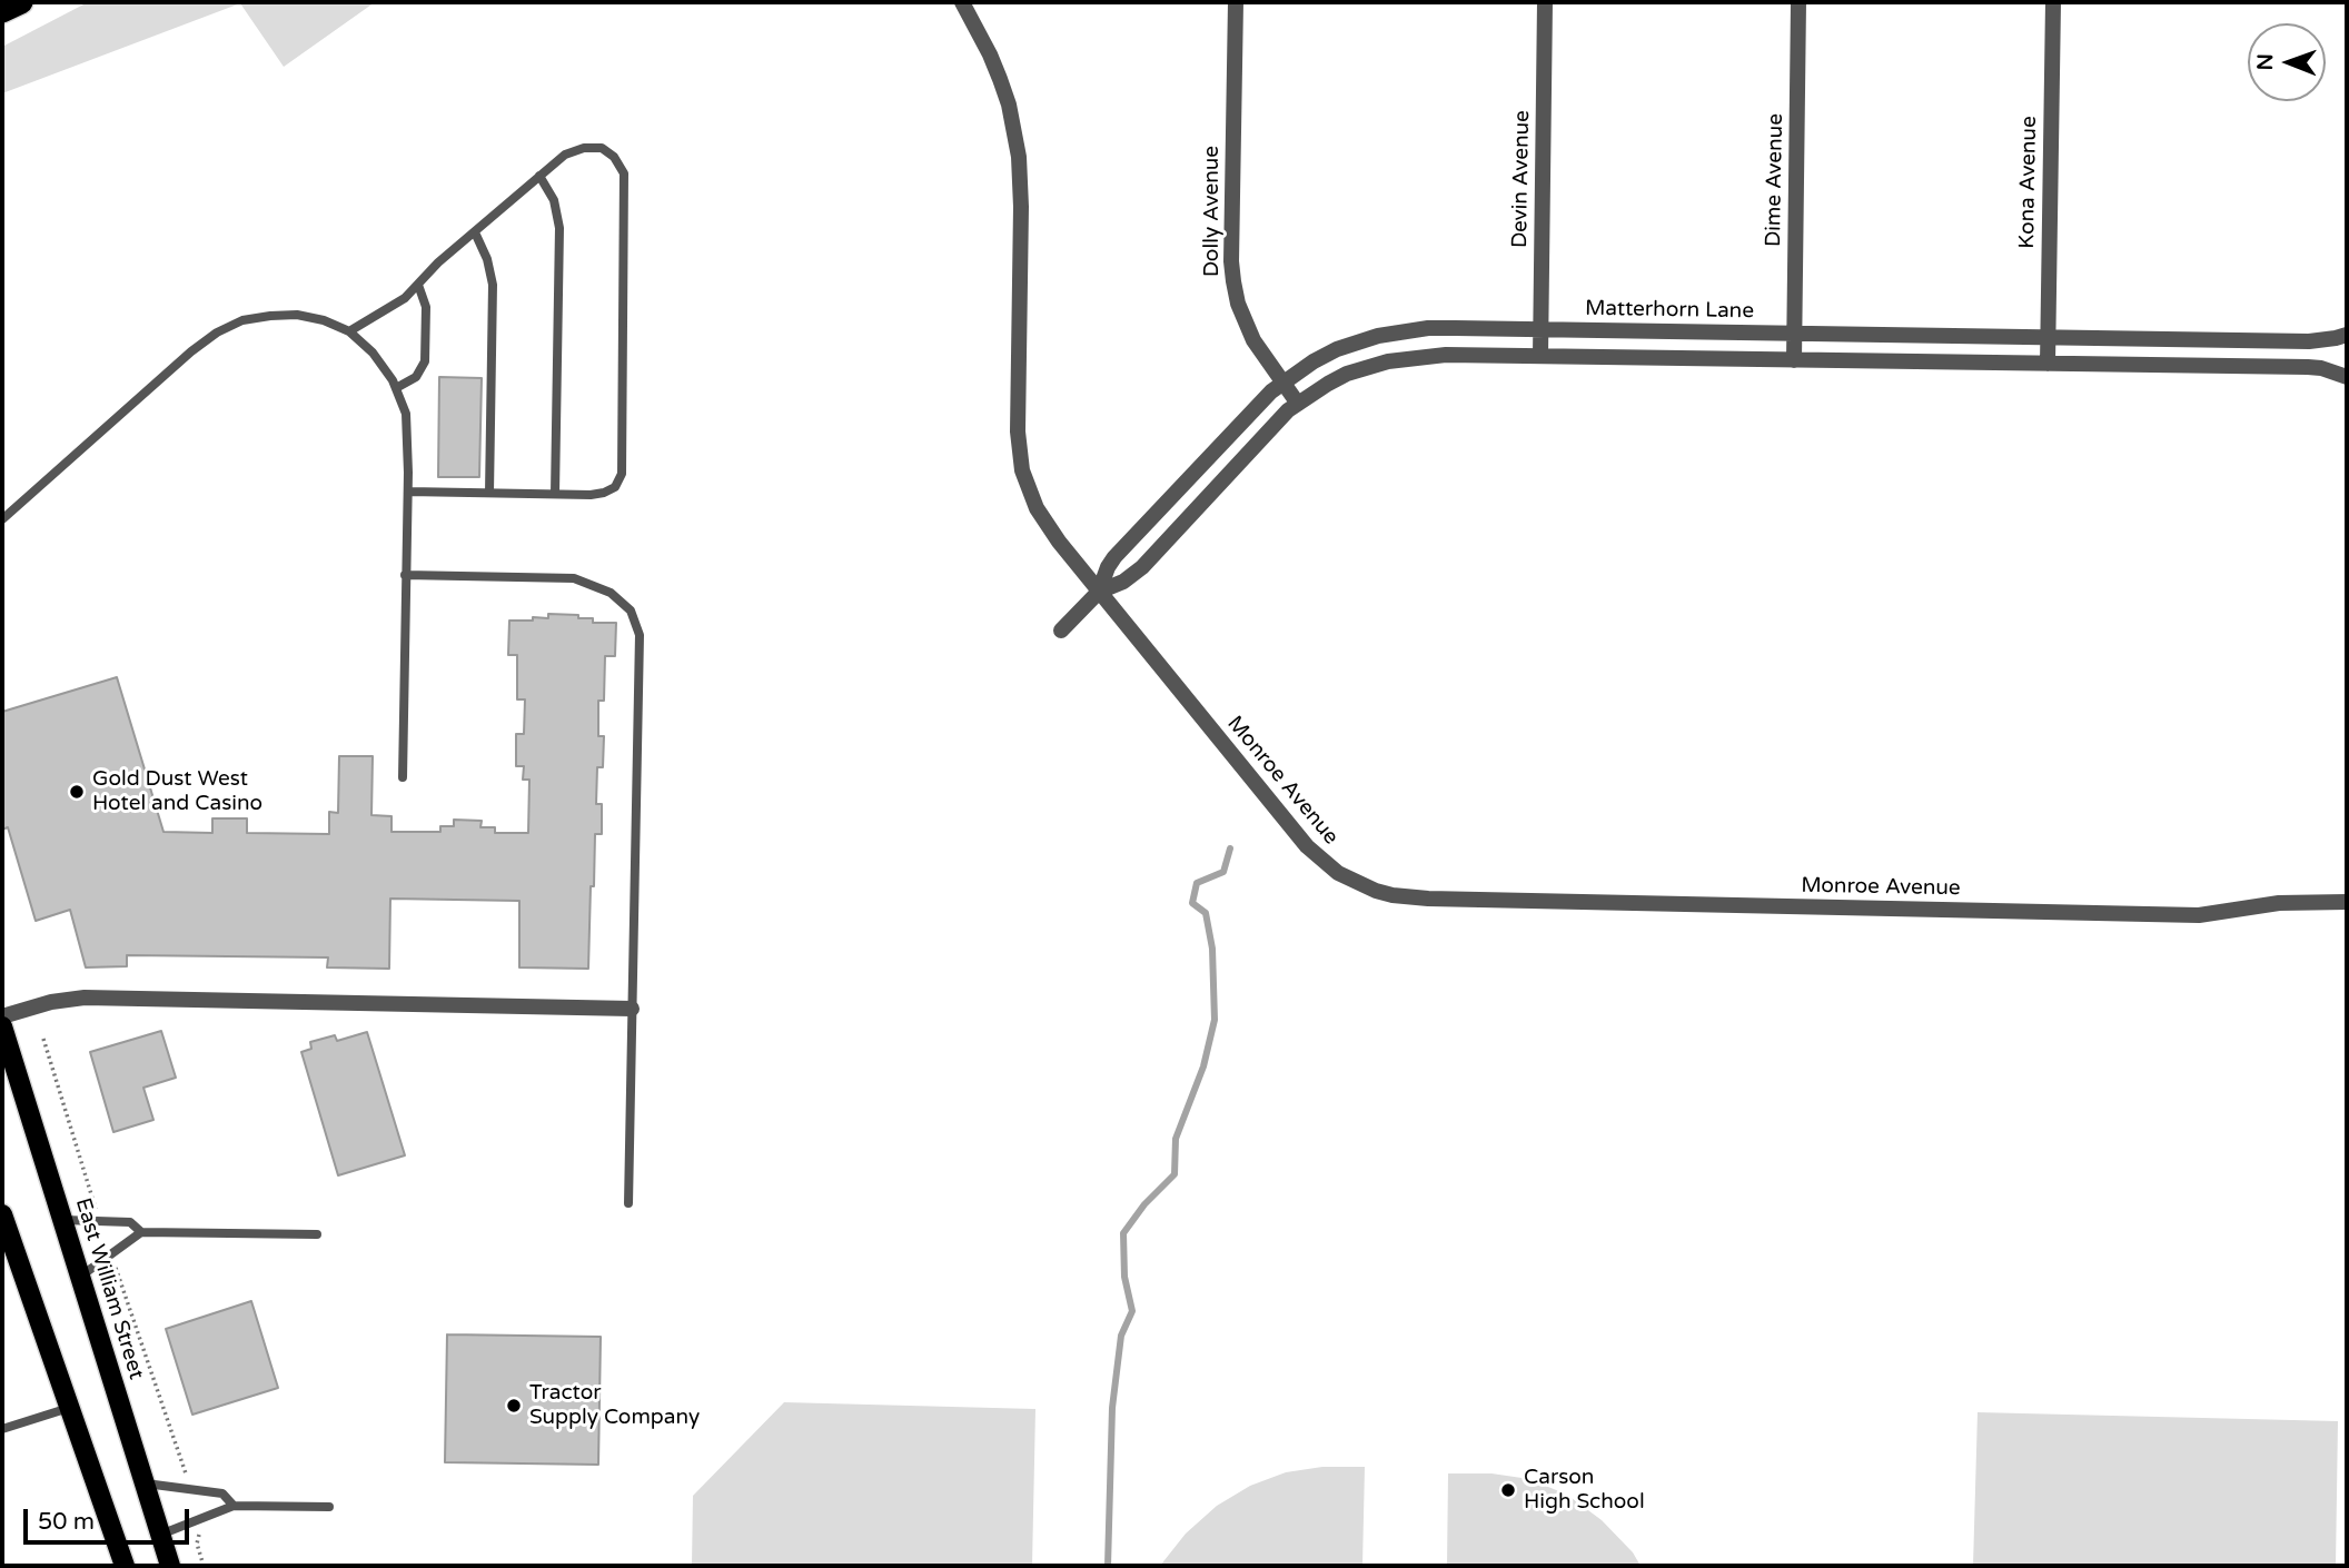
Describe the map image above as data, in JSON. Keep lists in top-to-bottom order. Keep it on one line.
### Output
{"streets":{"main road":["East William Street"],"street":["Devin Avenue","Dime Avenue","Kona Avenue","Dolly Avenue","Matterhorn Lane","Monroe Avenue"]},"crossings":[["Devin Avenue","Matterhorn Lane"],["Dime Avenue","Matterhorn Lane"],["Kona Avenue","Matterhorn Lane"],["Dolly Avenue","Matterhorn Lane"],["Matterhorn Lane","Monroe Avenue"]],"places":["Gold Dust West Hotel and Casino","Tractor Supply Company","Carson High School"],"scale_bar":"50 m","north":"left"}
